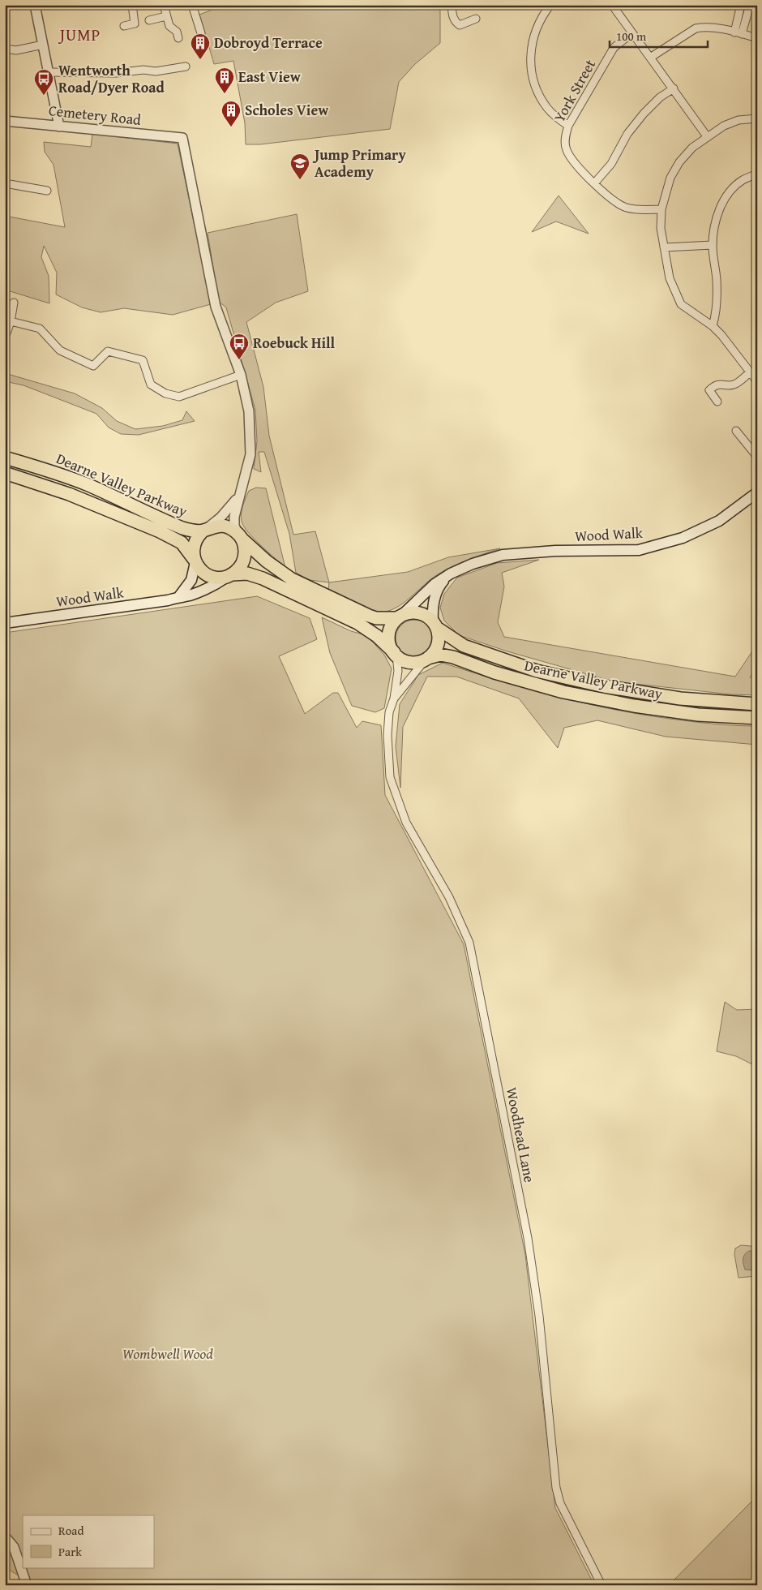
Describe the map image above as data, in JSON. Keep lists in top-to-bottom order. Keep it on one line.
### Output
{"streets":{"highway":["Dearne Valley Parkway"],"main road":["Wood Walk"],"street":["York Street","Cemetery Road","Woodhead Lane"]},"crossings":[["Dearne Valley Parkway","Wood Walk"],["Dearne Valley Parkway","Woodhead Lane"],["Wood Walk","Woodhead Lane"]],"districts":["JUMP"],"parks":["Wombwell Wood"],"places":{"building":["Dobroyd Terrace","East View","Scholes View"],"bus stop":["Wentworth Road/Dyer Road","Roebuck Hill"],"school or university":["Jump Primary Academy"]},"legend":["Road","Park"],"scale_bar":"100 m"}
